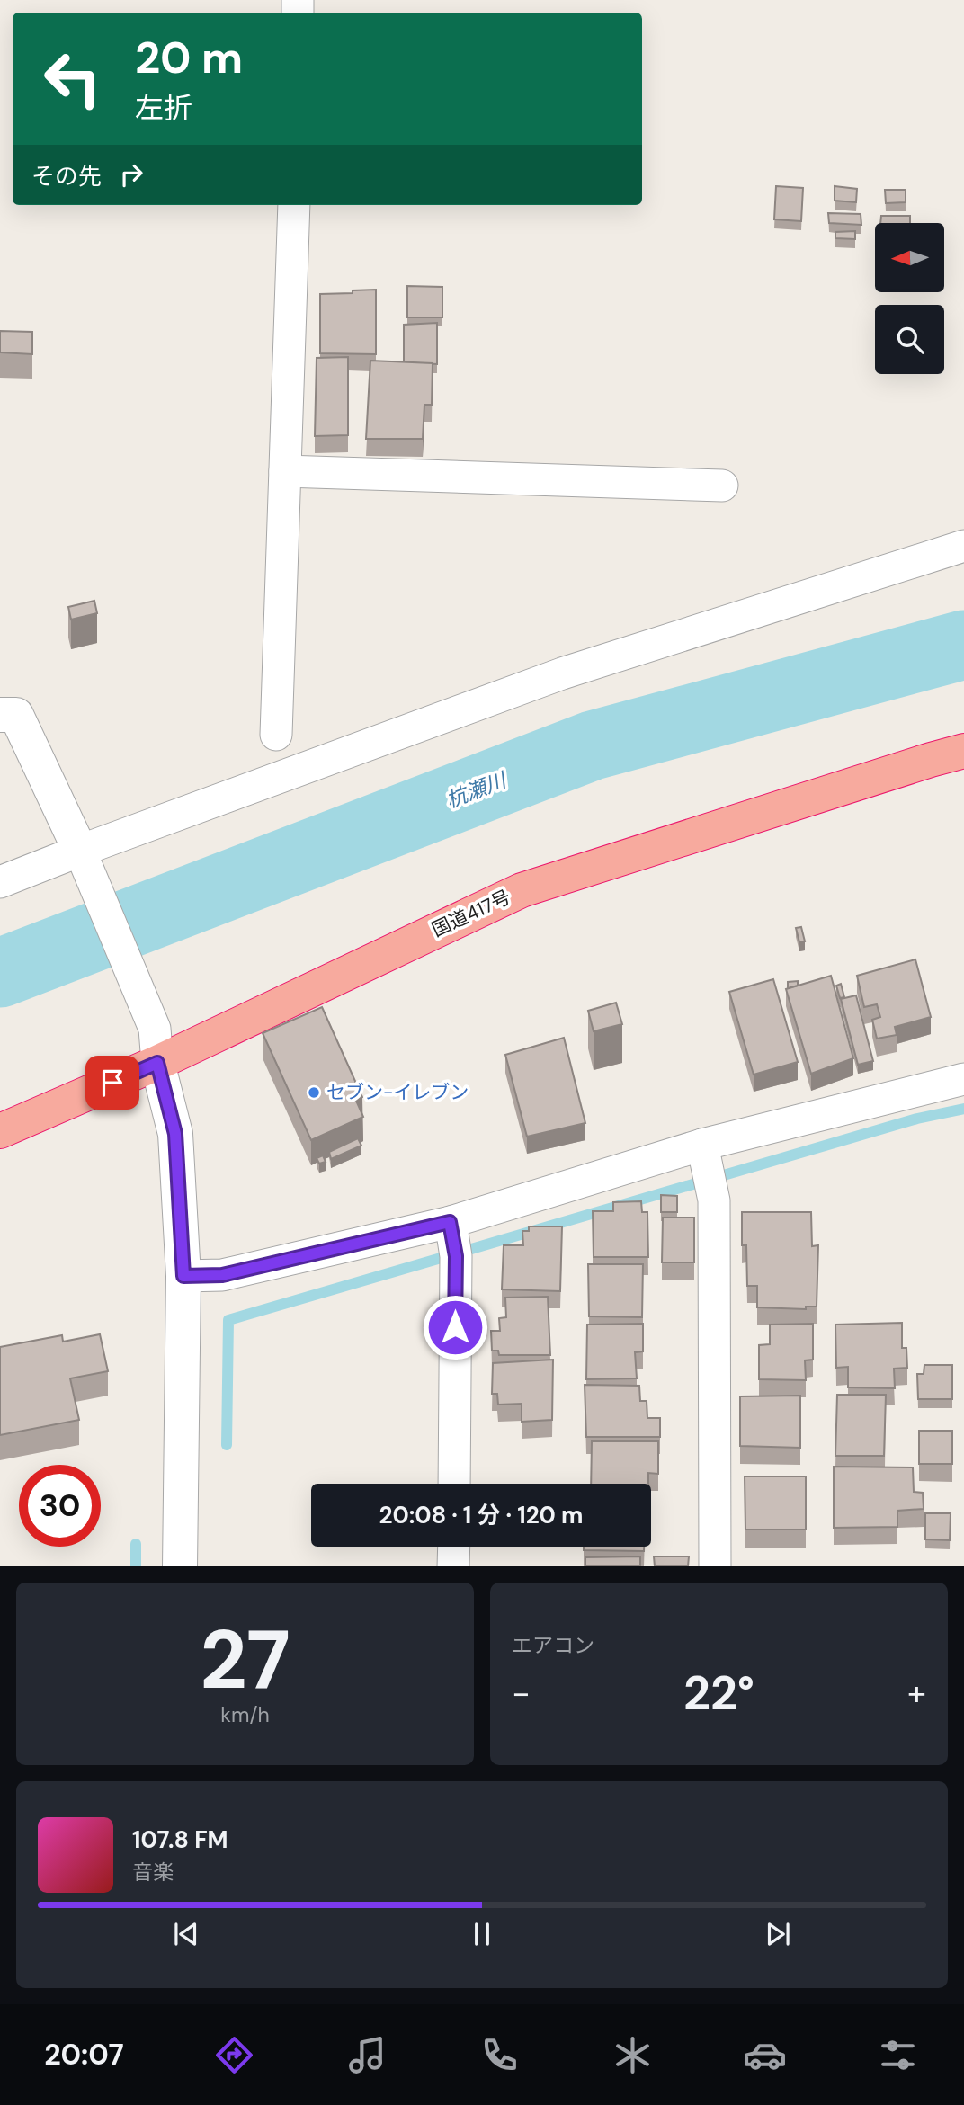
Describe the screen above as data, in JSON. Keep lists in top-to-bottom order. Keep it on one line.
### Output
{"streets":{"highway":["国道417号"]},"water":["杭瀬川"],"places":["セブン-イレブン"],"north":"left","page":{"turn":["20 m","左折"],"then":"その先","limit":"30","trip":"20:08 · 1 分 · 120 m","tile":[["27","km/h"],"エアコン"],"heat":["−","22°","+"],"song":["107.8 FM","音楽"],"tabs":"20:07"}}
